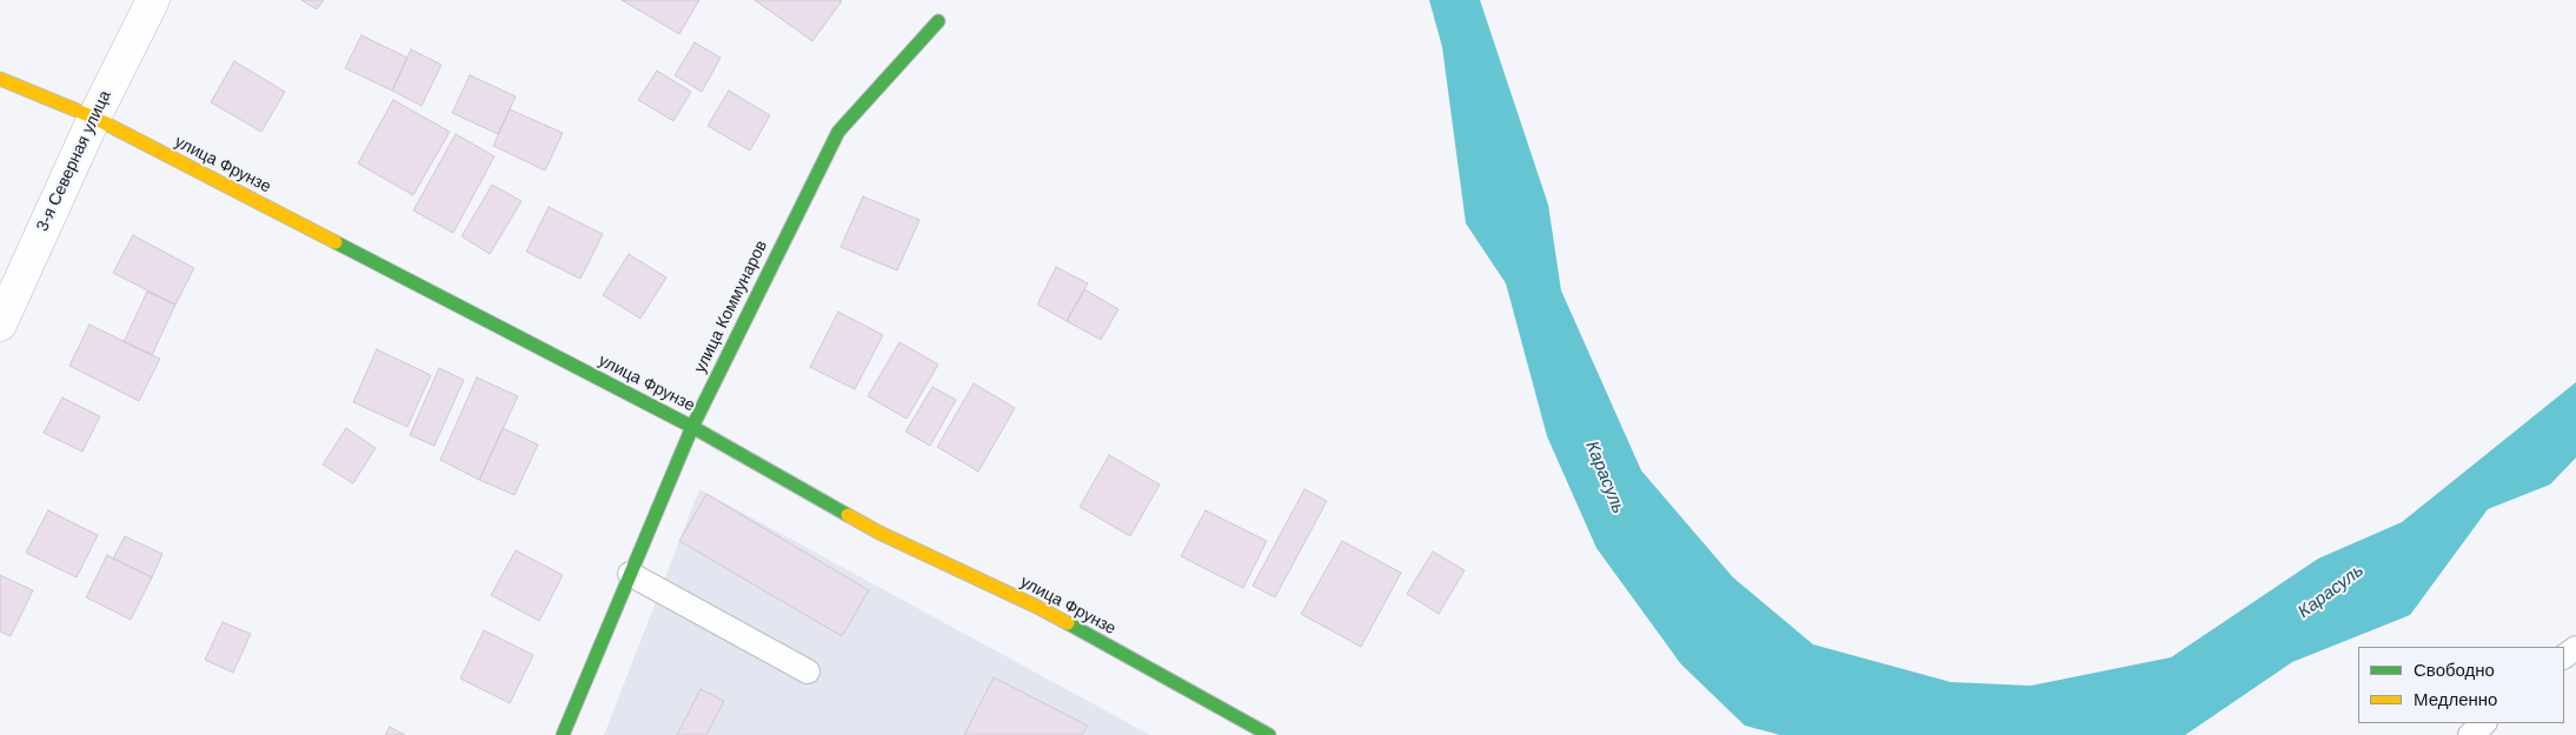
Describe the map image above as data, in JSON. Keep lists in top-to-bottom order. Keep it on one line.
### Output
{"streets":{"street":["3-я Северная улица","улица Фрунзе","улица Коммунаров"]},"crossings":[["3-я Северная улица","улица Фрунзе"],["улица Фрунзе","улица Коммунаров"]],"water":["Карасуль"],"legend":["Свободно","Медленно"]}
